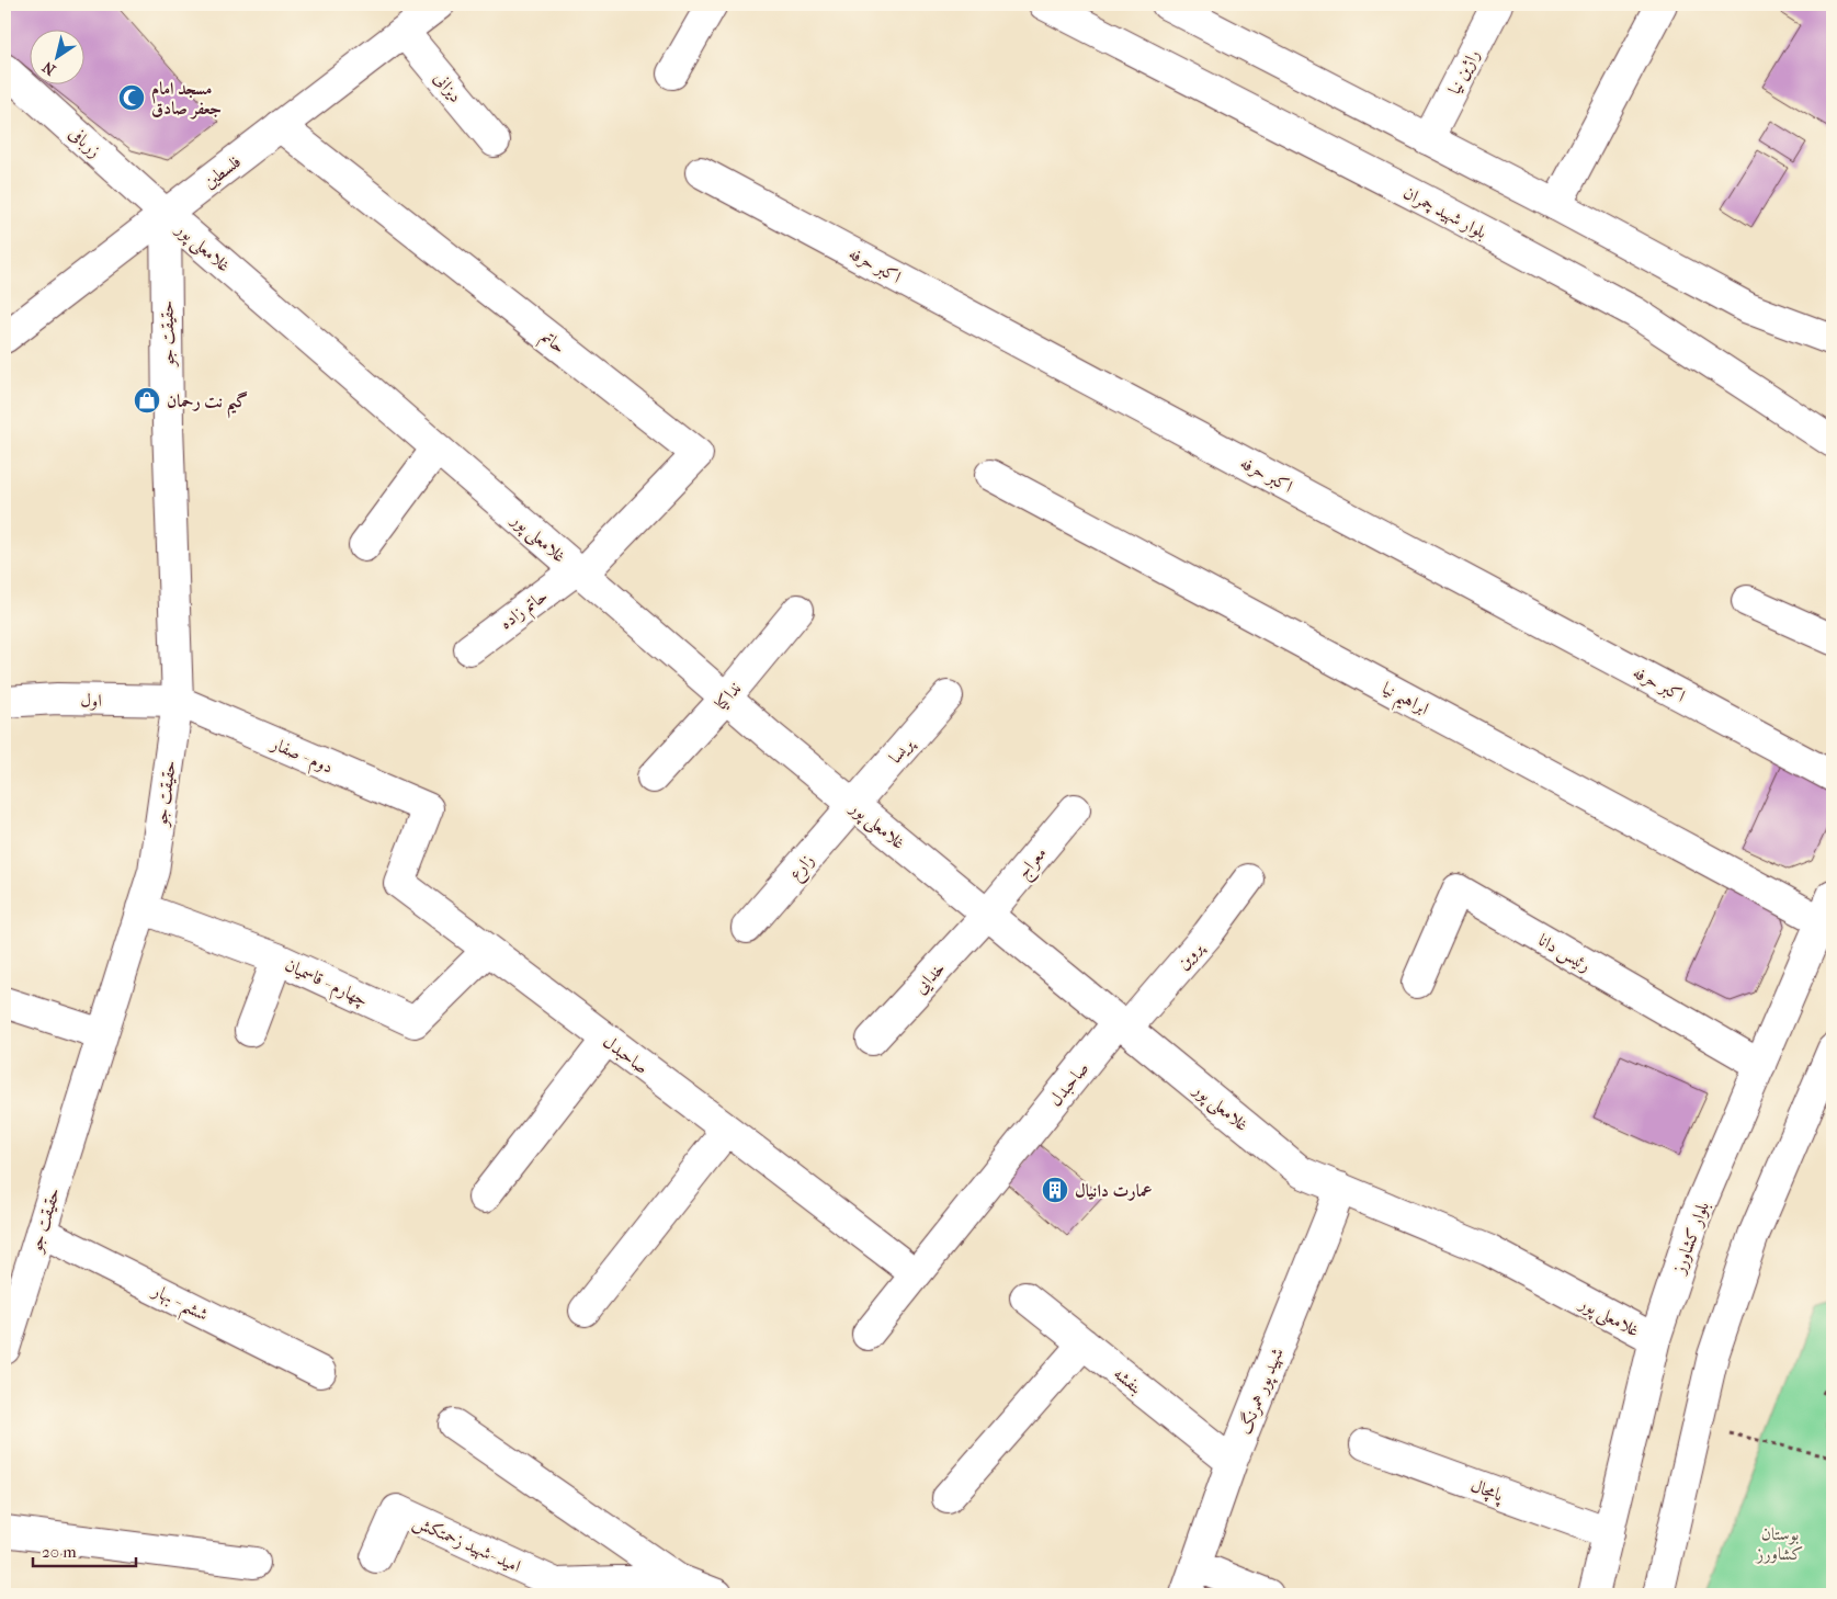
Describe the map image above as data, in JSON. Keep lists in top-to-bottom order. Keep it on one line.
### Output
{"streets":{"street":["راژین نیا","دیزانی","زربافی","فلسطین","بلوار شهید چمران","غلامعلی پور","اکبر حرفه","حقیقت جو","حاتم","حاتم زاده","نداکیا","ابراهیم نیا","اول","پریسا","دوم - صفار","معراج","زارع","رئیس دانا","پروین","خدایی","چهارم - قاسمیان","صاحبدل","بلوار کشاورز","ششم - بهار","بنفشه","شهید پور همرنگ","پامچال","امید -شهید زحمتکش"]},"crossings":[["دیزانی","فلسطین"],["زربافی","فلسطین"],["زربافی","غلامعلی پور"],["زربافی","حقیقت جو"],["فلسطین","غلامعلی پور"],["فلسطین","حقیقت جو"],["فلسطین","حاتم"],["غلامعلی پور","حقیقت جو"],["غلامعلی پور","حاتم"],["غلامعلی پور","حاتم زاده"],["غلامعلی پور","نداکیا"],["غلامعلی پور","پریسا"],["غلامعلی پور","معراج"],["غلامعلی پور","زارع"],["غلامعلی پور","پروین"],["غلامعلی پور","خدایی"],["غلامعلی پور","صاحبدل"],["غلامعلی پور","بلوار کشاورز"],["غلامعلی پور","شهید پور همرنگ"],["حقیقت جو","اول"],["حقیقت جو","دوم - صفار"],["حقیقت جو","چهارم - قاسمیان"],["حقیقت جو","ششم - بهار"],["حاتم","حاتم زاده"],["ابراهیم نیا","بلوار کشاورز"],["اول","دوم - صفار"],["پریسا","زارع"],["دوم - صفار","صاحبدل"],["معراج","خدایی"],["رئیس دانا","بلوار کشاورز"],["پروین","صاحبدل"],["چهارم - قاسمیان","صاحبدل"],["بلوار کشاورز","پامچال"],["بنفشه","شهید پور همرنگ"]],"parks":["بوستان کشاورز"],"places":{"mosque":["مسجد امام جعفر صادق"],"shop":["گیم نت رحمان"],"building":["عمارت دانیال"]},"scale_bar":"20 m","north":"bottom left"}
